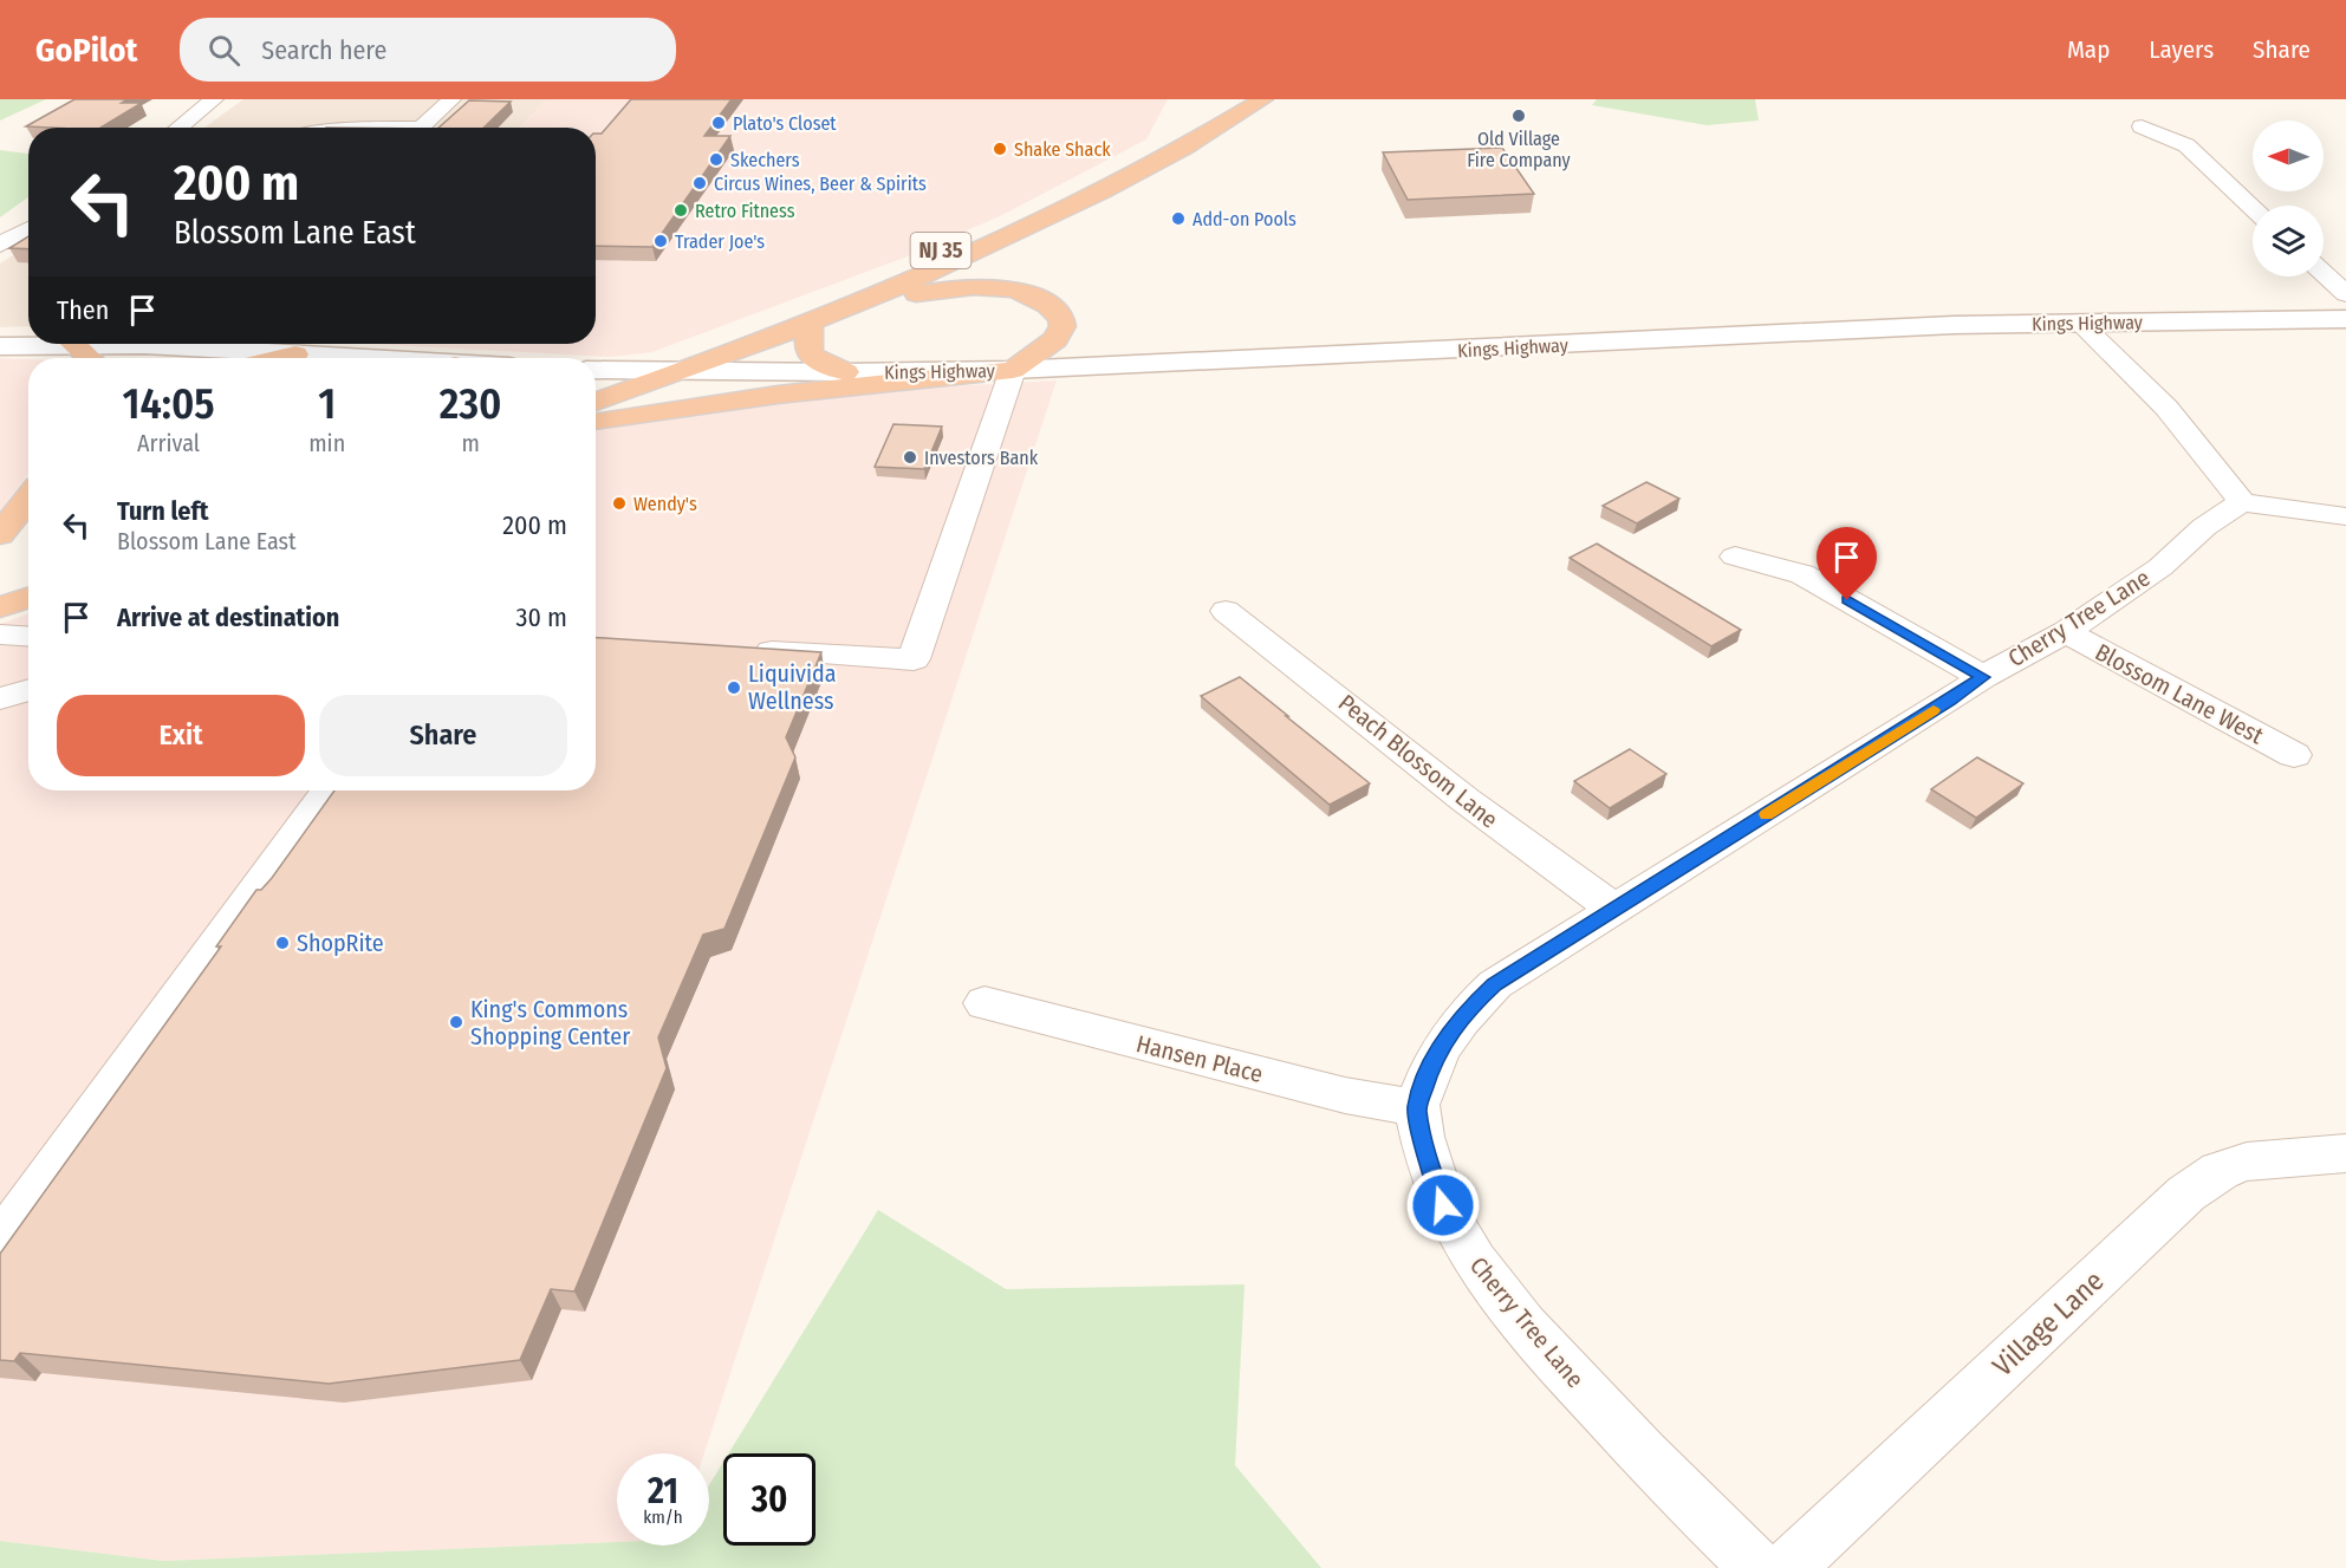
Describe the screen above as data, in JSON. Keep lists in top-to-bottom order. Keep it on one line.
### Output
{"streets":{"highway":["NJ 35"],"street":["Kings Highway","Cherry Tree Lane","Blossom Lane West","Peach Blossom Lane","Hansen Place","Village Lane"]},"crossings":[["NJ 35","Kings Highway"],["Cherry Tree Lane","Blossom Lane West"],["Cherry Tree Lane","Peach Blossom Lane"],["Cherry Tree Lane","Hansen Place"]],"places":["Old Village Fire Company","Plato's Closet","Shake Shack","Skechers","Circus Wines, Beer & Spirits","Retro Fitness","Add-on Pools","Trader Joe's","Investors Bank","Wendy's","Liquivida Wellness","ShopRite","King's Commons Shopping Center"],"north":"left","page":{"header":"GoPilot","search":"Search here","nav":["Map","Layers","Share"],"turn":["200 m","Blossom Lane East"],"then":"Then","eta":["14:05","Arrival","1","min","230","m"],"list":[{"name":"Turn left","note":"Blossom Lane East","value":"200 m"},{"name":"Arrive at destination","value":"30 m"}],"buttons":["Exit","Share"],"speed":"21 km/h","limit":"30"}}
